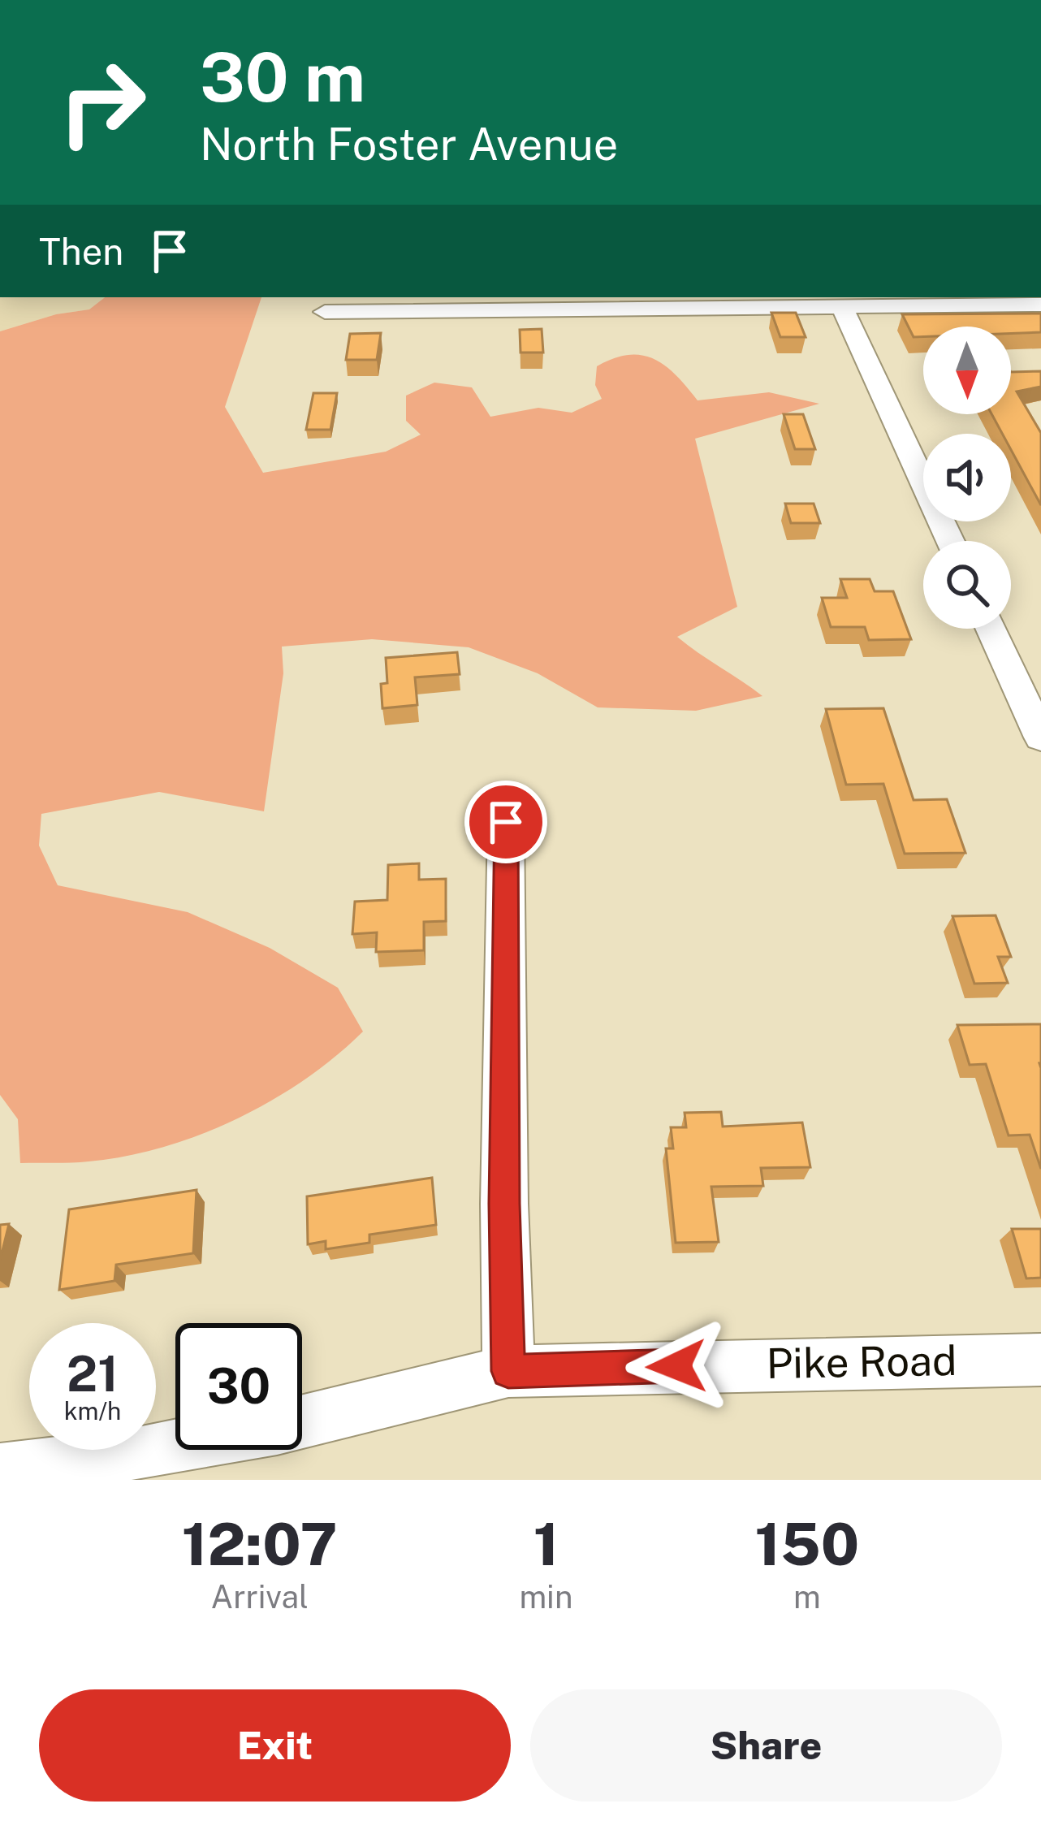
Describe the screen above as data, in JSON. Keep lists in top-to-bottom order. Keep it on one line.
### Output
{"streets":{"street":["Pike Road"]},"north":"bottom","page":{"turn":["30 m","North Foster Avenue"],"then":"Then","speed":"21 km/h","limit":"30","eta":["12:07","Arrival","1","min","150","m"],"buttons":["Exit","Share"]}}
